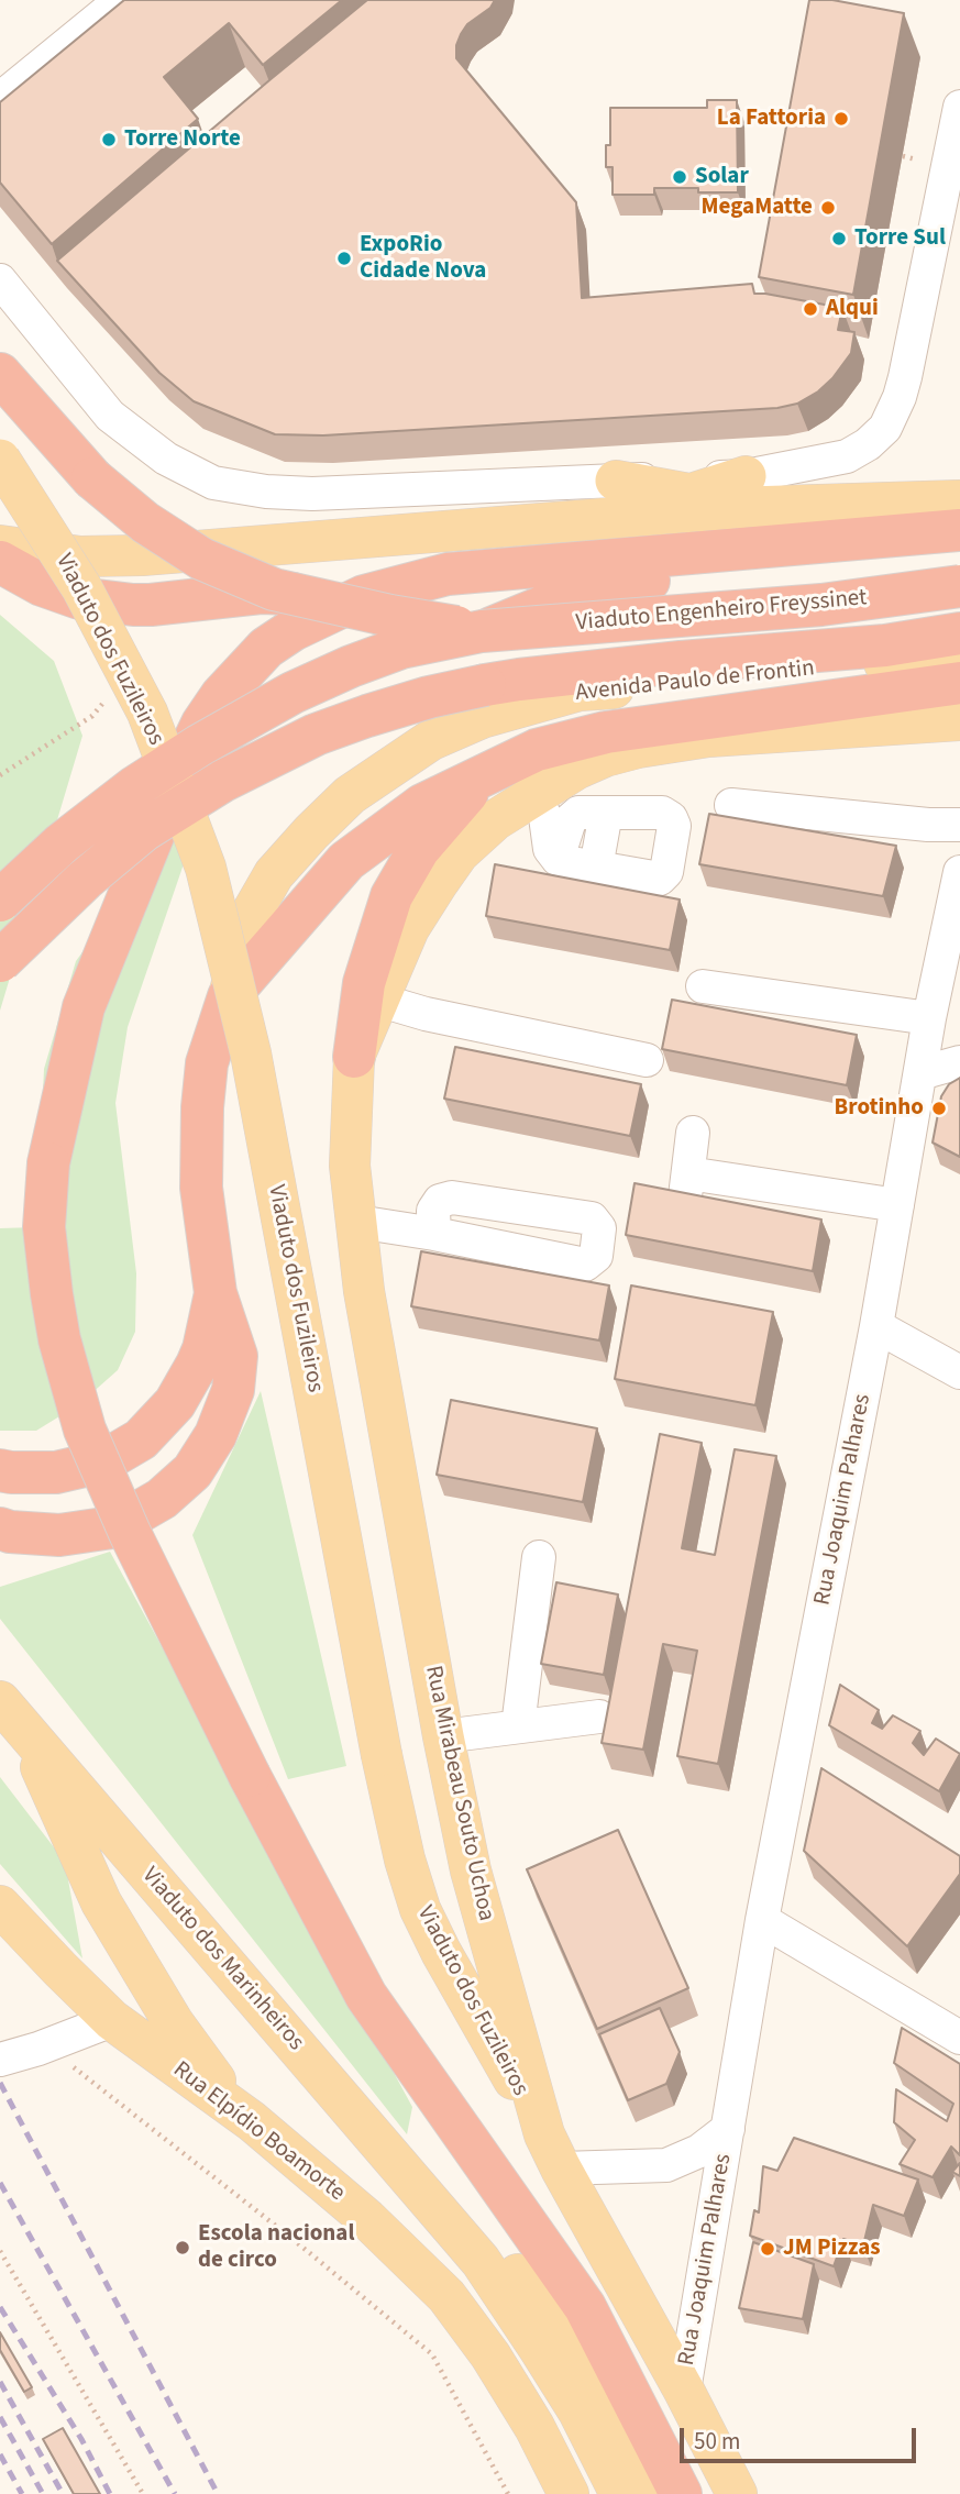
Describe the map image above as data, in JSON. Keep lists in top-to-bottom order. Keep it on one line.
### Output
{"streets":{"highway":["Viaduto Engenheiro Freyssinet","Avenida Paulo de Frontin"],"main road":["Viaduto dos Fuzileiros","Rua Mirabeau Souto Uchoa","Viaduto dos Marinheiros","Rua Elpídio Boamorte"],"street":["Rua Joaquim Palhares"]},"crossings":[["Viaduto dos Fuzileiros","Rua Joaquim Palhares"],["Viaduto dos Fuzileiros","Rua Mirabeau Souto Uchoa"],["Rua Joaquim Palhares","Rua Mirabeau Souto Uchoa"]],"places":["La Fattoria","Torre Norte","Solar","MegaMatte","Torre Sul","ExpoRio Cidade Nova","Alqui","Brotinho","Escola nacional de circo","JM Pizzas"],"scale_bar":"50 m"}
